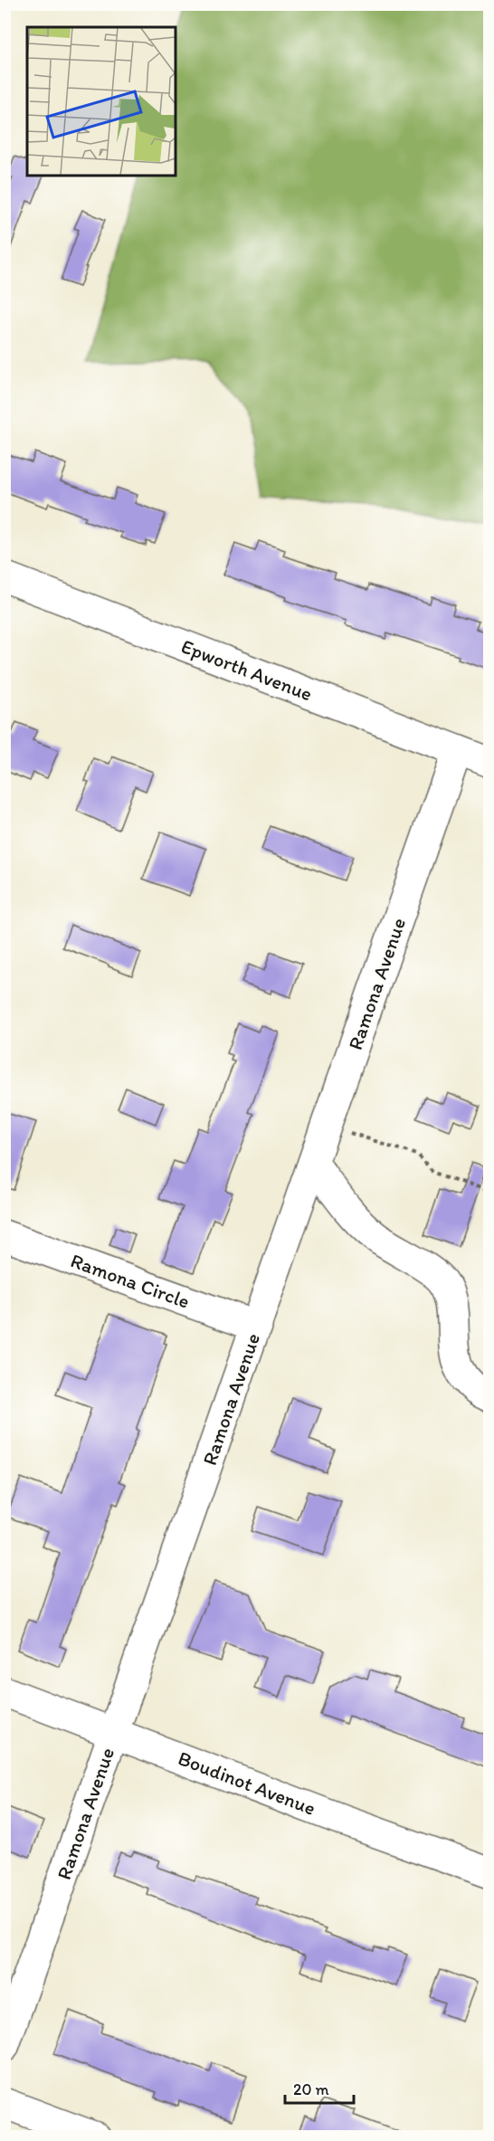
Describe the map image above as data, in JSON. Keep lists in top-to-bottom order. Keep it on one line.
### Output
{"streets":{"street":["Epworth Avenue","Ramona Avenue","Ramona Circle","Boudinot Avenue"]},"crossings":[["Epworth Avenue","Ramona Avenue"],["Ramona Avenue","Ramona Circle"],["Ramona Avenue","Boudinot Avenue"]],"scale_bar":"20 m"}
